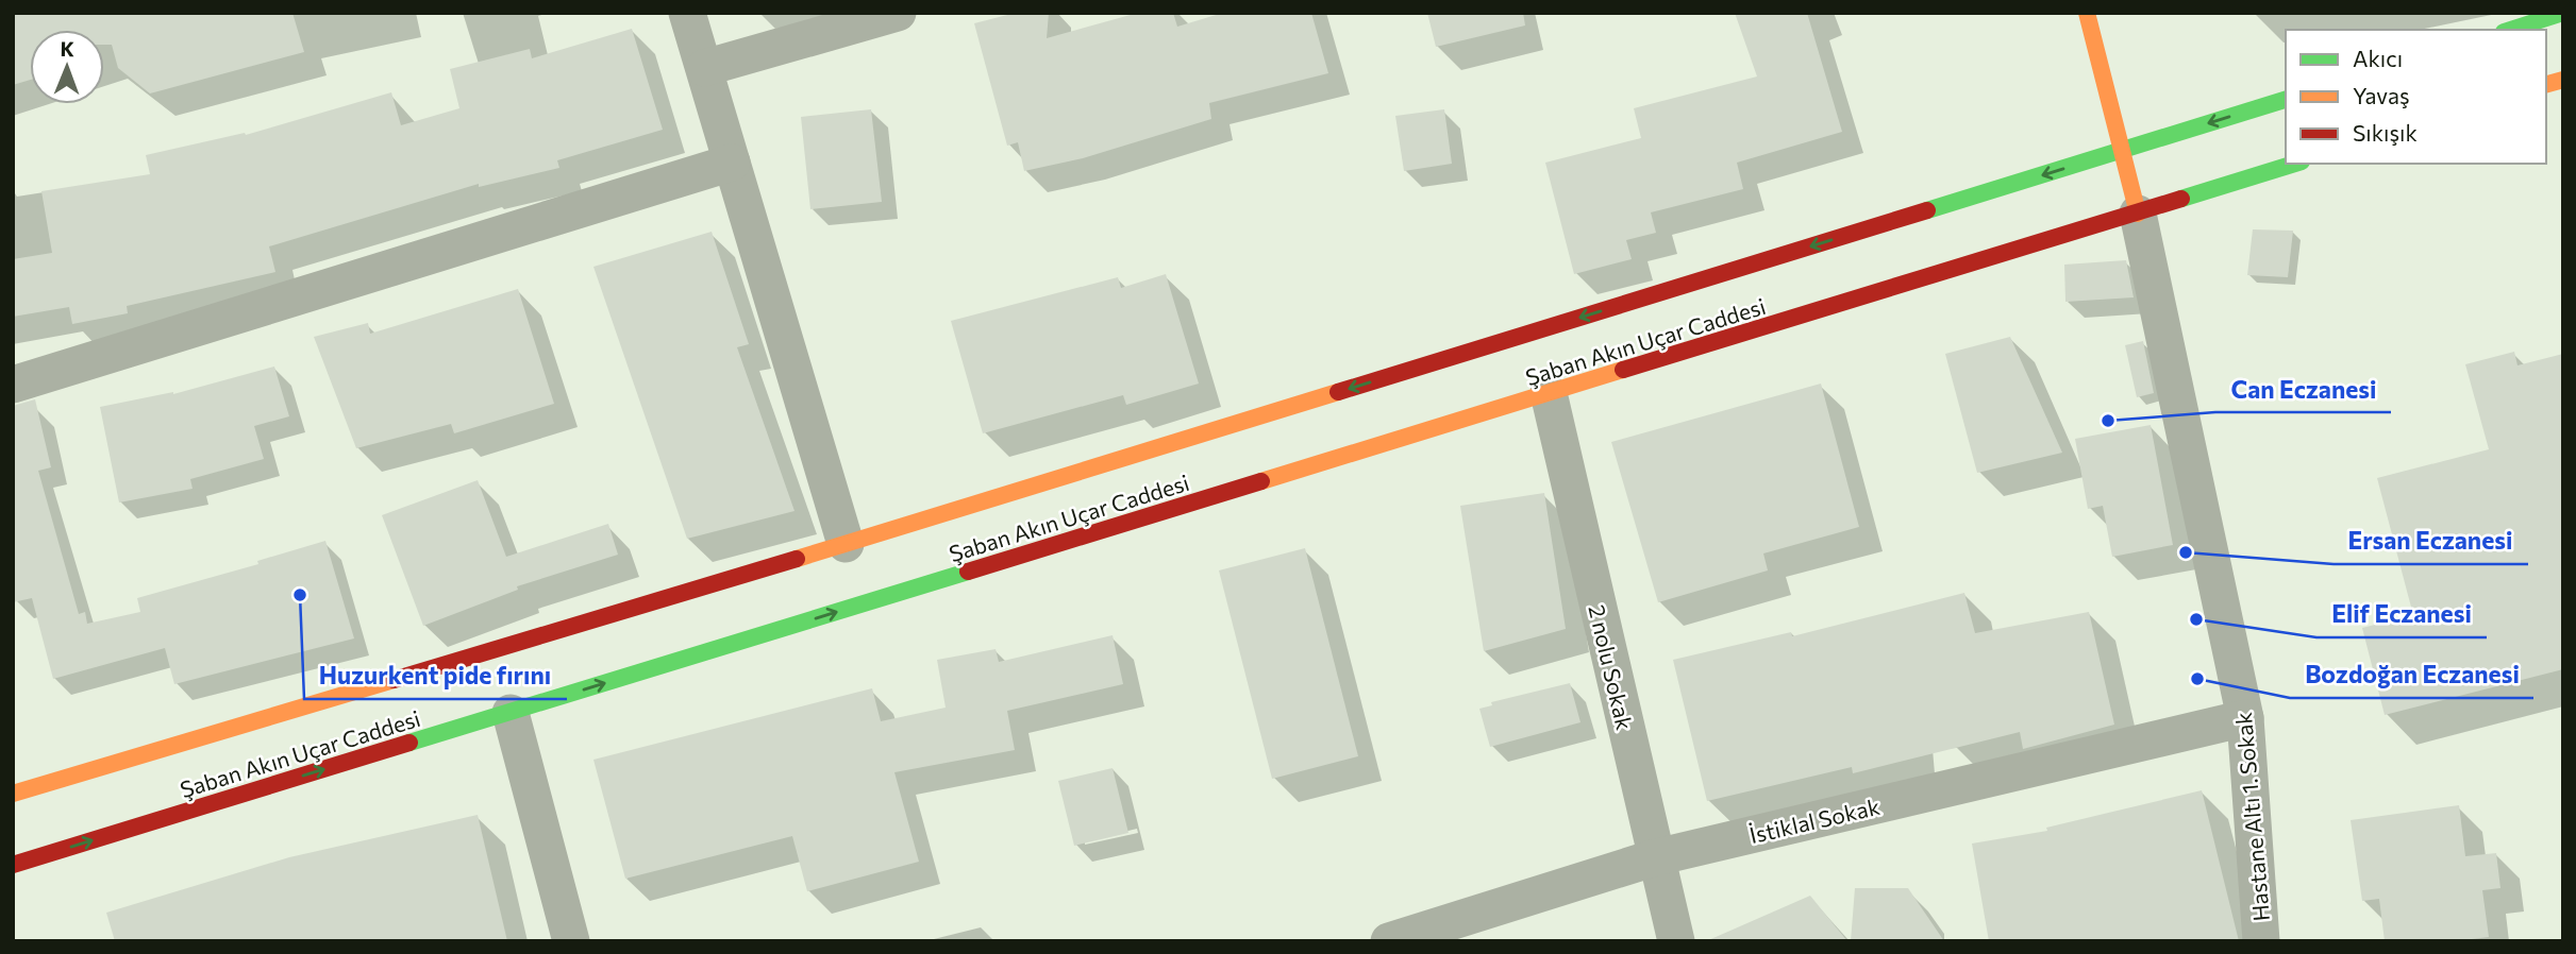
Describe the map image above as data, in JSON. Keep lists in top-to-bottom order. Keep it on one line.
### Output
{"streets":{"main road":["Şaban Akın Uçar Caddesi"],"street":["2 nolu Sokak","Hastane Altı 1. Sokak","İstiklal Sokak"]},"crossings":[["Şaban Akın Uçar Caddesi","2 nolu Sokak"],["Şaban Akın Uçar Caddesi","Hastane Altı 1. Sokak"],["2 nolu Sokak","İstiklal Sokak"],["Hastane Altı 1. Sokak","İstiklal Sokak"]],"places":["Can Eczanesi","Ersan Eczanesi","Huzurkent pide fırını","Elif Eczanesi","Bozdoğan Eczanesi"],"legend":["Akıcı","Yavaş","Sıkışık"],"north":"top"}
